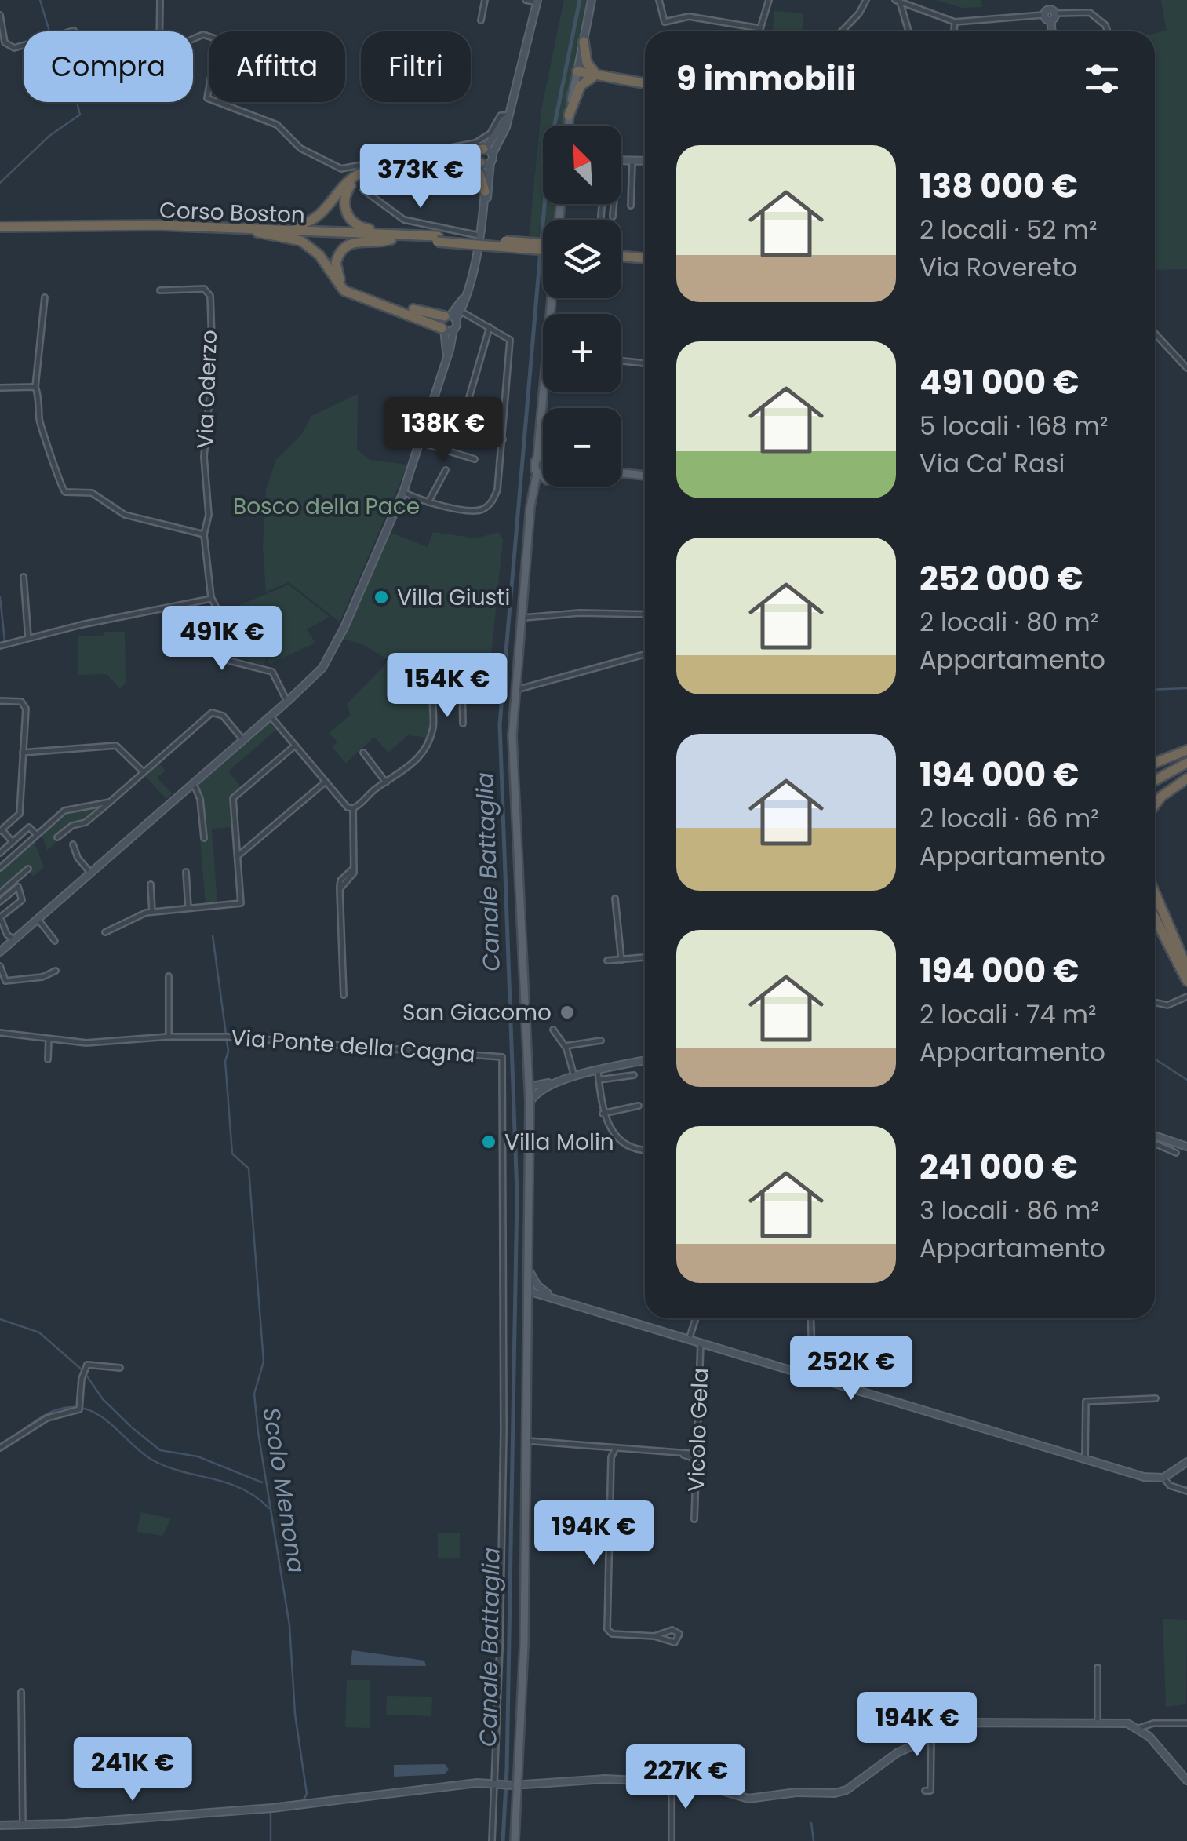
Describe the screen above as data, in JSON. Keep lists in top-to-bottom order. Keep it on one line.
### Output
{"streets":{"highway":["Corso Boston"],"street":["Via Oderzo","Via Ponte della Cagna","Vicolo Gela"]},"water":["Canale Battaglia","Scolo Menona"],"parks":["Bosco della Pace"],"places":["Villa Giusti","San Giacomo","Villa Molin"],"north":"top left","page":{"chip":["Compra","Affitta","Filtri"],"heading":"9 immobili","map_buttons":["+","−"],"list":[{"name":"138 000 €","note":"2 locali · 52 m² · Via Rovereto"},{"name":"491 000 €","note":"5 locali · 168 m² · Via Ca' Rasi"},{"name":"252 000 €","note":"2 locali · 80 m² · Appartamento"},{"name":"194 000 €","note":"2 locali · 66 m² · Appartamento"},{"name":"194 000 €","note":"2 locali · 74 m² · Appartamento"},{"name":"241 000 €","note":"3 locali · 86 m² · Appartamento"}],"price":["373K €","138K €","491K €","154K €","252K €","194K €","194K €","241K €","227K €"]}}
